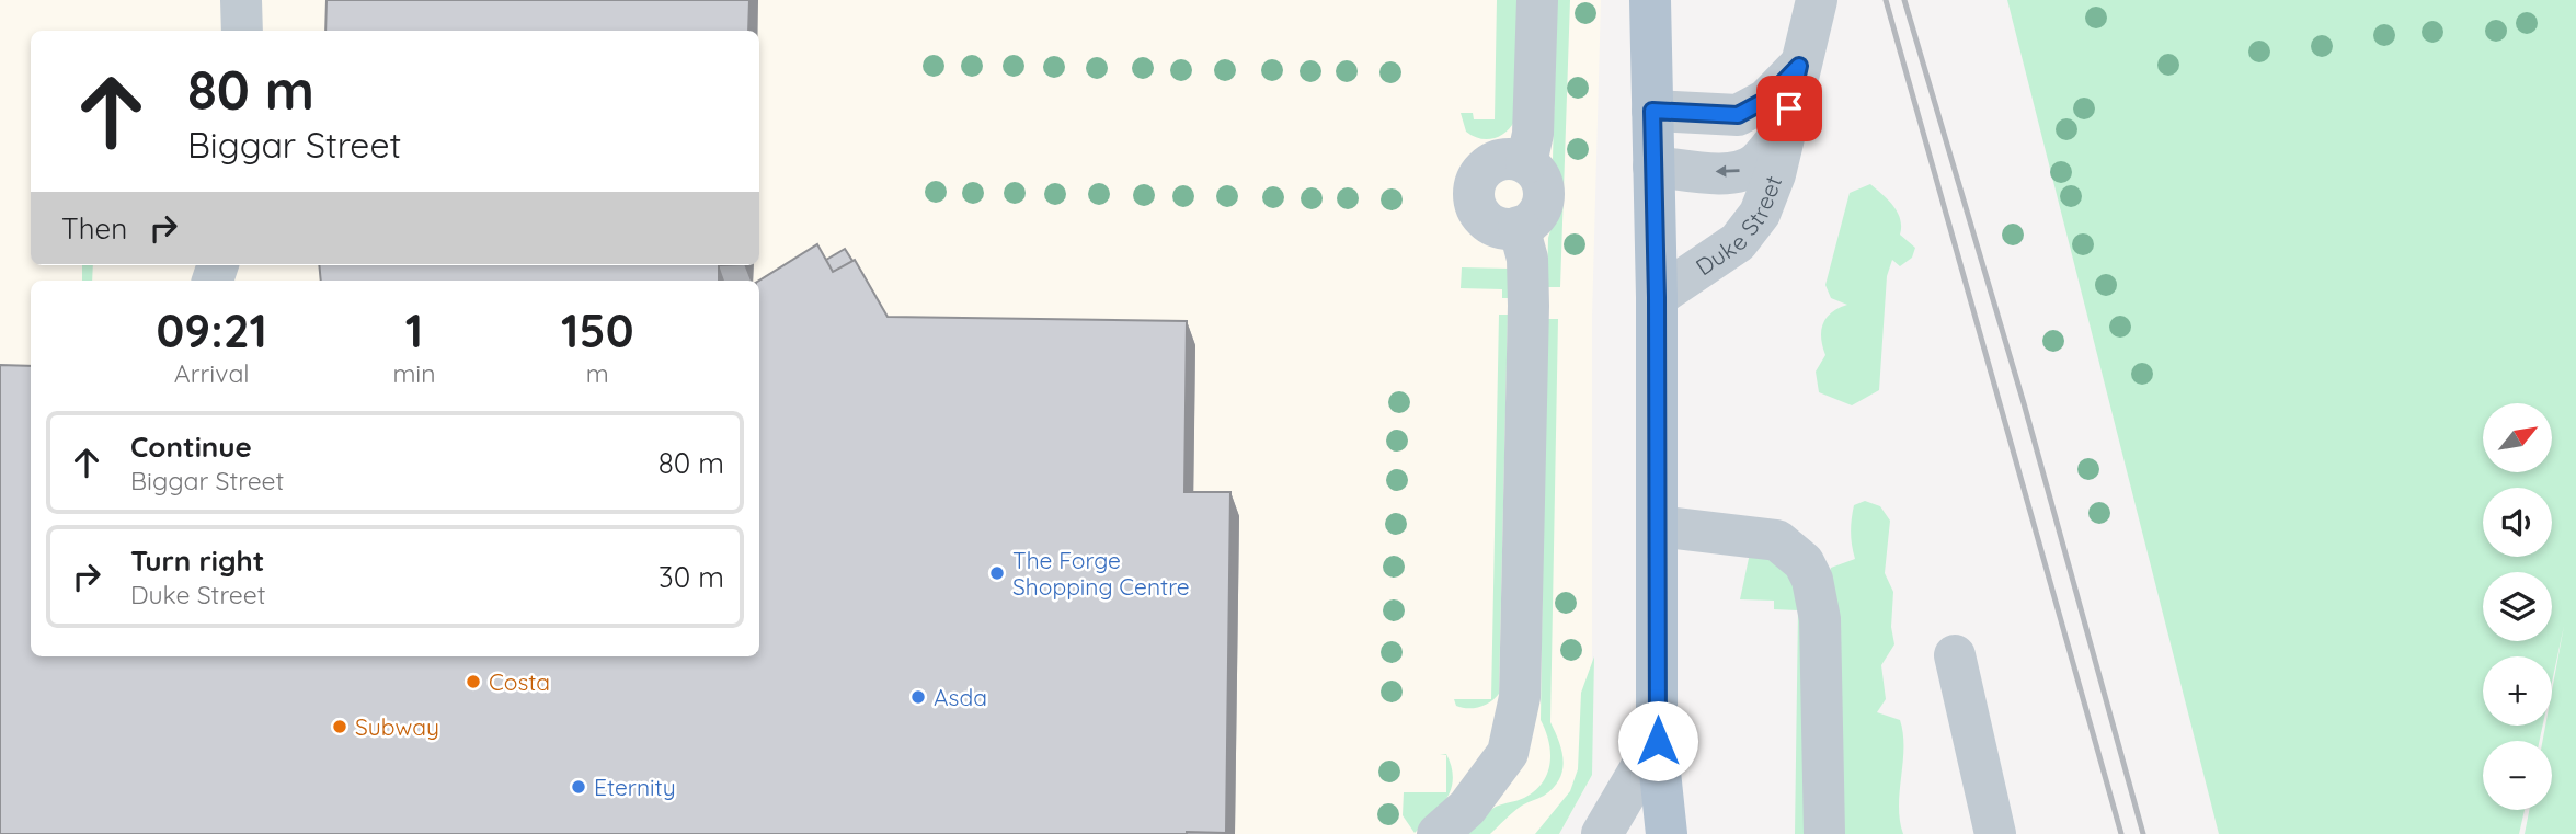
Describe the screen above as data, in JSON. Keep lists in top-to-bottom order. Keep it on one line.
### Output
{"streets":{"street":["Duke Street"]},"places":["The Forge Shopping Centre","Costa","Asda","Subway","Eternity"],"north":"top right","page":{"turn":["80 m","Biggar Street"],"then":"Then","eta":["09:21","Arrival","1","min","150","m"],"map_buttons":["+","−"],"list":[{"name":"Continue","note":"Biggar Street","value":"80 m"},{"name":"Turn right","note":"Duke Street","value":"30 m"}]}}
